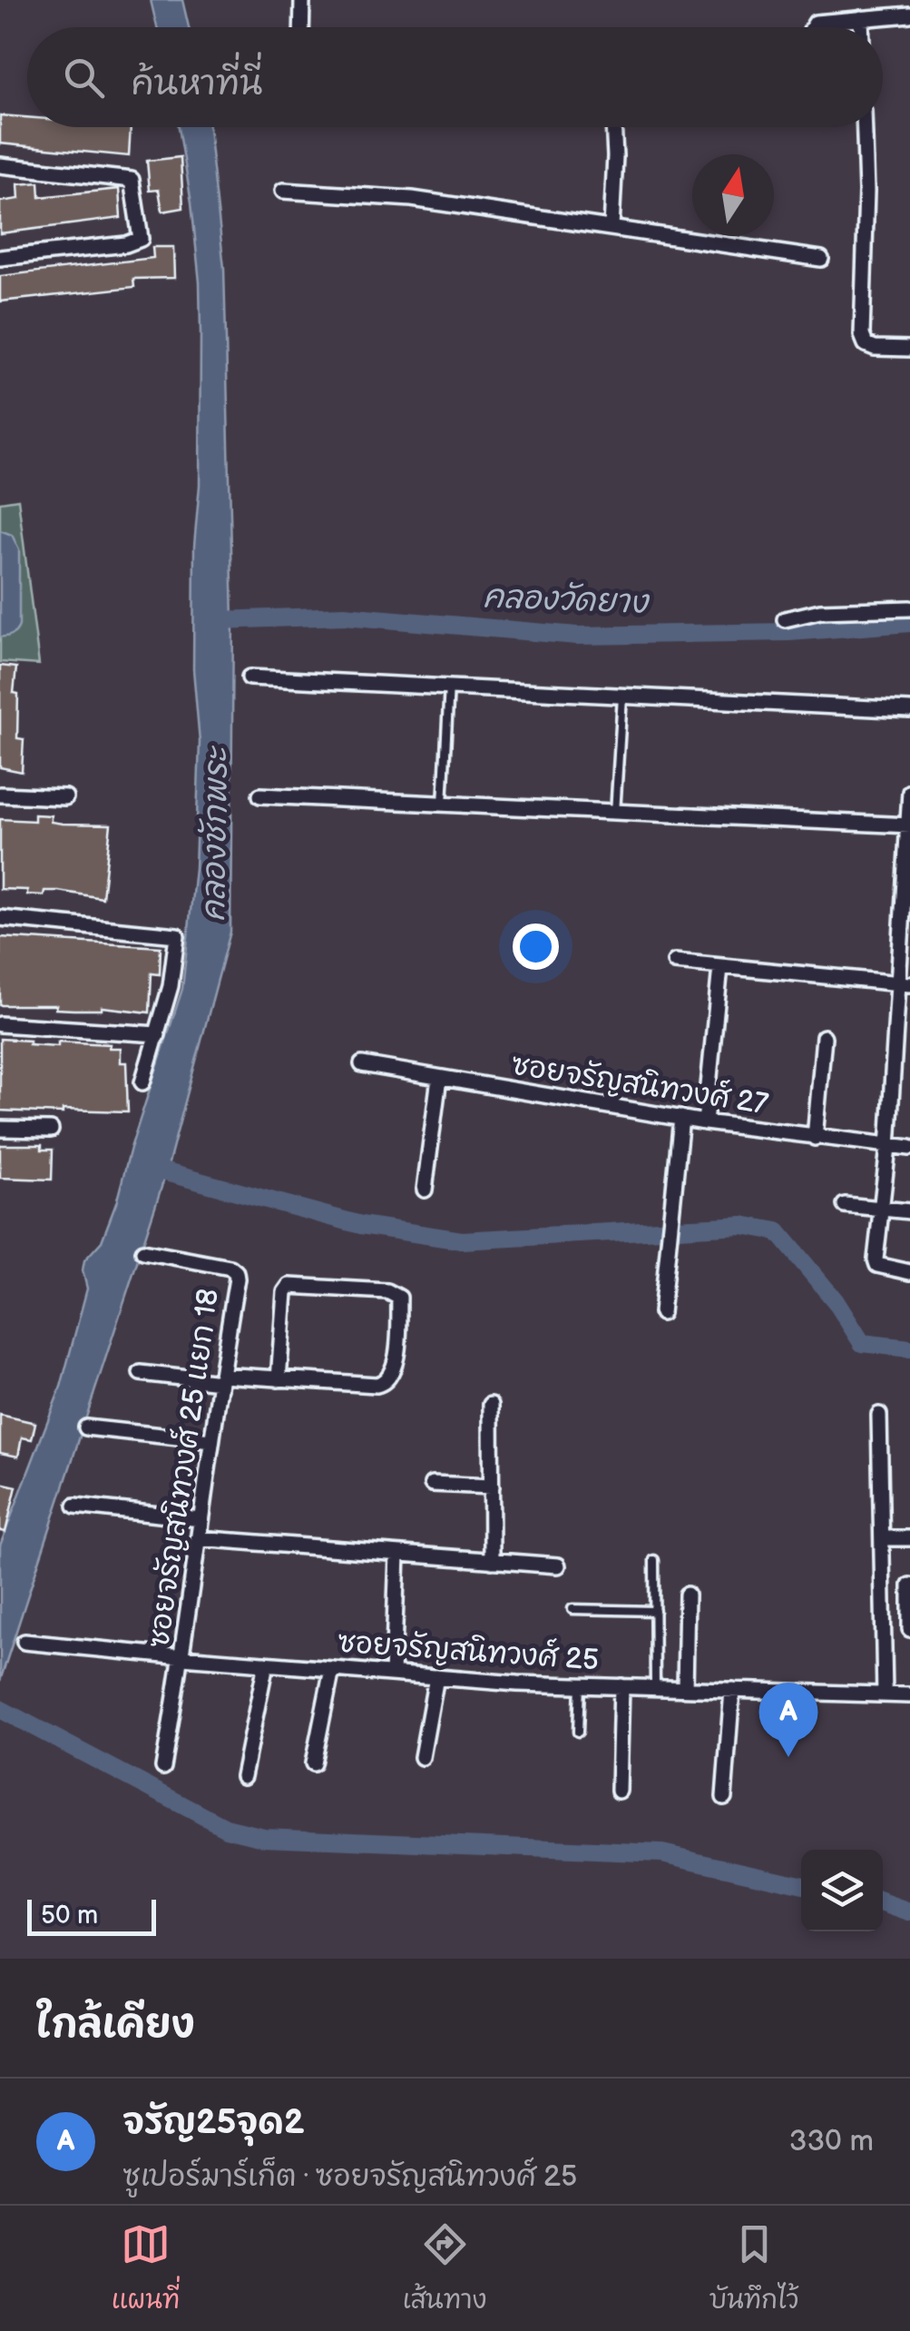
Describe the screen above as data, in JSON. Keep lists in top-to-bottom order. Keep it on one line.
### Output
{"streets":{"street":["ซอยจรัญสนิทวงศ์ 27","ซอยจรัญสนิทวงศ์ 25 แยก 18","ซอยจรัญสนิทวงศ์ 25"]},"crossings":[["ซอยจรัญสนิทวงศ์ 25 แยก 18","ซอยจรัญสนิทวงศ์ 25"]],"water":["คลองวัดยาง","คลองชักพระ"],"scale_bar":"50 m","north":"top","page":{"search":"ค้นหาที่นี่","pins":"A","scale":"50 m","heading":"ใกล้เคียง","list":[{"mark":"A","name":"จรัญ25จุด2","note":"ซูเปอร์มาร์เก็ต · ซอยจรัญสนิทวงศ์ 25","value":"330 m"}],"nav":["แผนที่","เส้นทาง","บันทึกไว้"]}}
